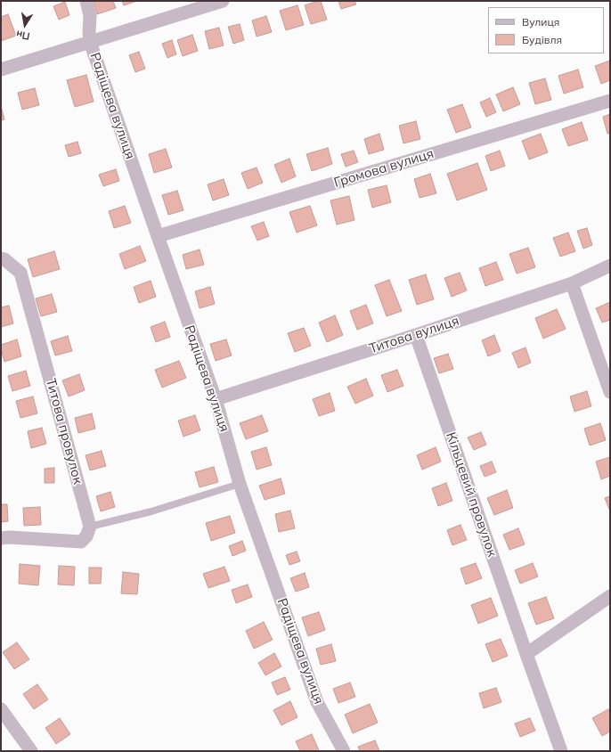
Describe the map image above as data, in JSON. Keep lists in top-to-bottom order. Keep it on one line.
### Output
{"streets":{"street":["Радіщева вулиця","Громова вулиця","Титова вулиця","Титова провулок","Кільцевий провулок"]},"crossings":[["Радіщева вулиця","Громова вулиця"],["Радіщева вулиця","Титова вулиця"],["Титова вулиця","Кільцевий провулок"]],"legend":["Вулиця","Будівля"],"north":"bottom"}
